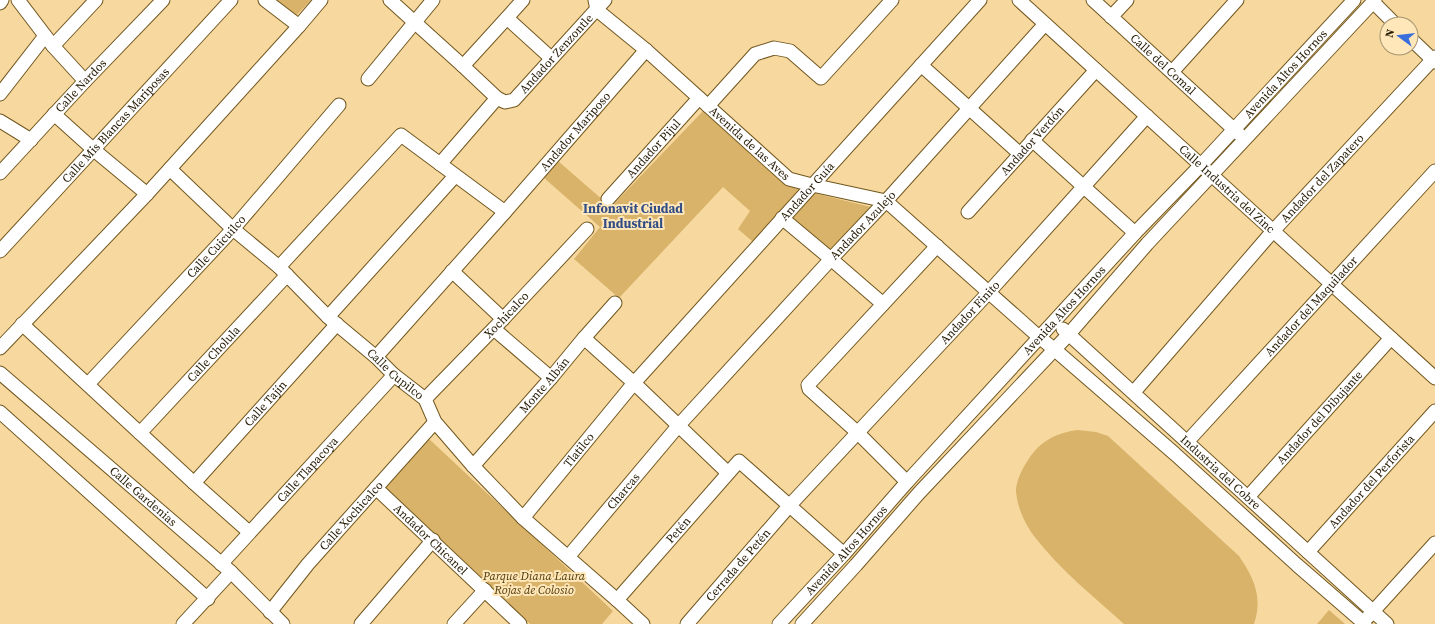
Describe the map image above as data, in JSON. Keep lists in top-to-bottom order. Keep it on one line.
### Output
{"streets":{"street":["Andador Zenzontle","Calle del Comal","Avenida Altos Hornos","Calle Nardos","Calle Mis Blancas Mariposas","Andador Mariposo","Andador Verdón","Avenida de las Aves","Andador Pijul","Andador del Zapatero","Calle Industria del Zinc","Andador Guía","Andador Azulejo","Calle Cuicuilco","Andador del Maquilador","Andador Finito","Xochicalco","Calle Cholula","Calle Cupilco","Monte Albán","Calle Tajín","Andador del Dibujante","Tlatilco","Calle Tlapacoya","Industria del Cobre","Andador del Perforista","Charcas","Calle Gardenias","Calle Xochicalco","Petén","Andador Chicanel","Cerrada de Petén"]},"crossings":[["Andador Zenzontle","Avenida de las Aves"],["Calle del Comal","Avenida Altos Hornos"],["Avenida Altos Hornos","Avenida de las Aves"],["Avenida Altos Hornos","Calle Industria del Zinc"],["Avenida Altos Hornos","Industria del Cobre"],["Andador Mariposo","Avenida de las Aves"],["Andador Verdón","Calle Industria del Zinc"],["Avenida de las Aves","Andador Pijul"],["Avenida de las Aves","Andador Guía"],["Avenida de las Aves","Andador Azulejo"],["Avenida de las Aves","Andador Finito"],["Avenida de las Aves","Industria del Cobre"],["Andador del Zapatero","Calle Industria del Zinc"],["Andador del Zapatero","Industria del Cobre"],["Calle Industria del Zinc","Andador Azulejo"],["Calle Industria del Zinc","Andador del Maquilador"],["Calle Industria del Zinc","Andador Finito"],["Calle Industria del Zinc","Andador del Dibujante"],["Andador Guía","Tlatilco"],["Andador Azulejo","Charcas"],["Calle Cuicuilco","Calle Cupilco"],["Andador del Maquilador","Industria del Cobre"],["Andador Finito","Petén"],["Andador Finito","Cerrada de Petén"],["Xochicalco","Calle Cupilco"],["Calle Cholula","Calle Cupilco"],["Calle Cupilco","Monte Albán"],["Calle Cupilco","Calle Tajín"],["Calle Cupilco","Tlatilco"],["Calle Cupilco","Calle Tlapacoya"],["Calle Cupilco","Charcas"],["Calle Cupilco","Calle Xochicalco"],["Calle Cupilco","Petén"],["Andador del Dibujante","Industria del Cobre"],["Calle Tlapacoya","Calle Gardenias"],["Industria del Cobre","Andador del Perforista"],["Calle Gardenias","Calle Xochicalco"],["Calle Xochicalco","Andador Chicanel"],["Petén","Cerrada de Petén"]],"districts":["Infonavit Ciudad Industrial"],"parks":["Parque Diana Laura Rojas de Colosio"],"north":"left"}
